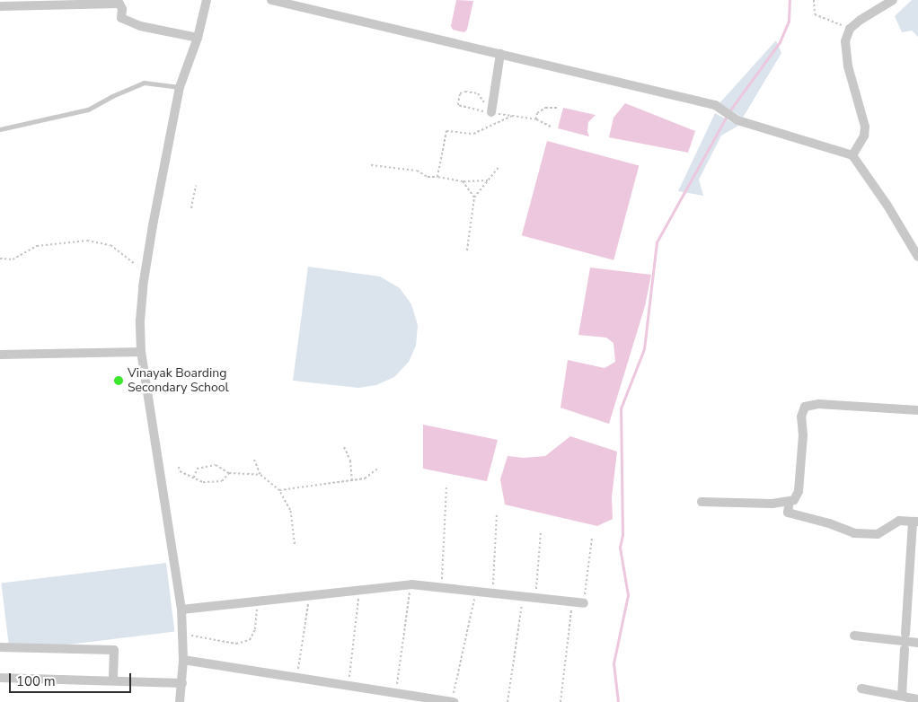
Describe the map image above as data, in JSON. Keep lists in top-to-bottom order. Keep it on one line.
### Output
{"places":["Vinayak Boarding Secondary School"],"scale_bar":"100 m"}
